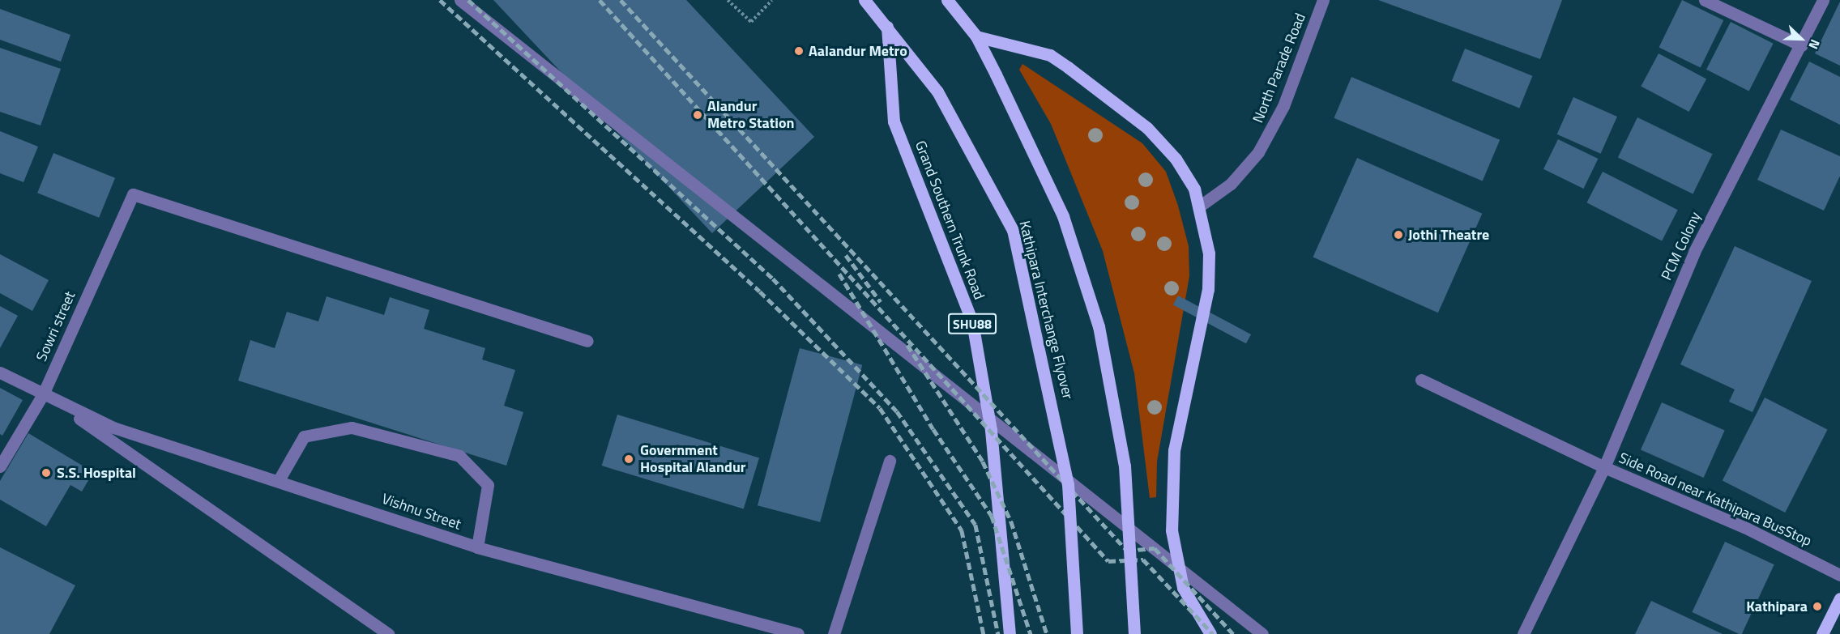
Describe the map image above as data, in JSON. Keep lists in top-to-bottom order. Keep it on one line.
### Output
{"streets":{"main road":["Grand Southern Trunk Road","Kathipara Interchange Flyover","SHU88"],"street":["North Parade Road","PCM Colony","Sowri street","Side Road near Kathipara BusStop","Vishnu Street"]},"crossings":[["Grand Southern Trunk Road","Kathipara Interchange Flyover"],["PCM Colony","Side Road near Kathipara BusStop"],["Sowri street","Vishnu Street"]],"places":["Aalandur Metro","Alandur Metro Station","Jothi Theatre","Government Hospital Alandur","S.S. Hospital","Kathipara"],"north":"bottom right"}
